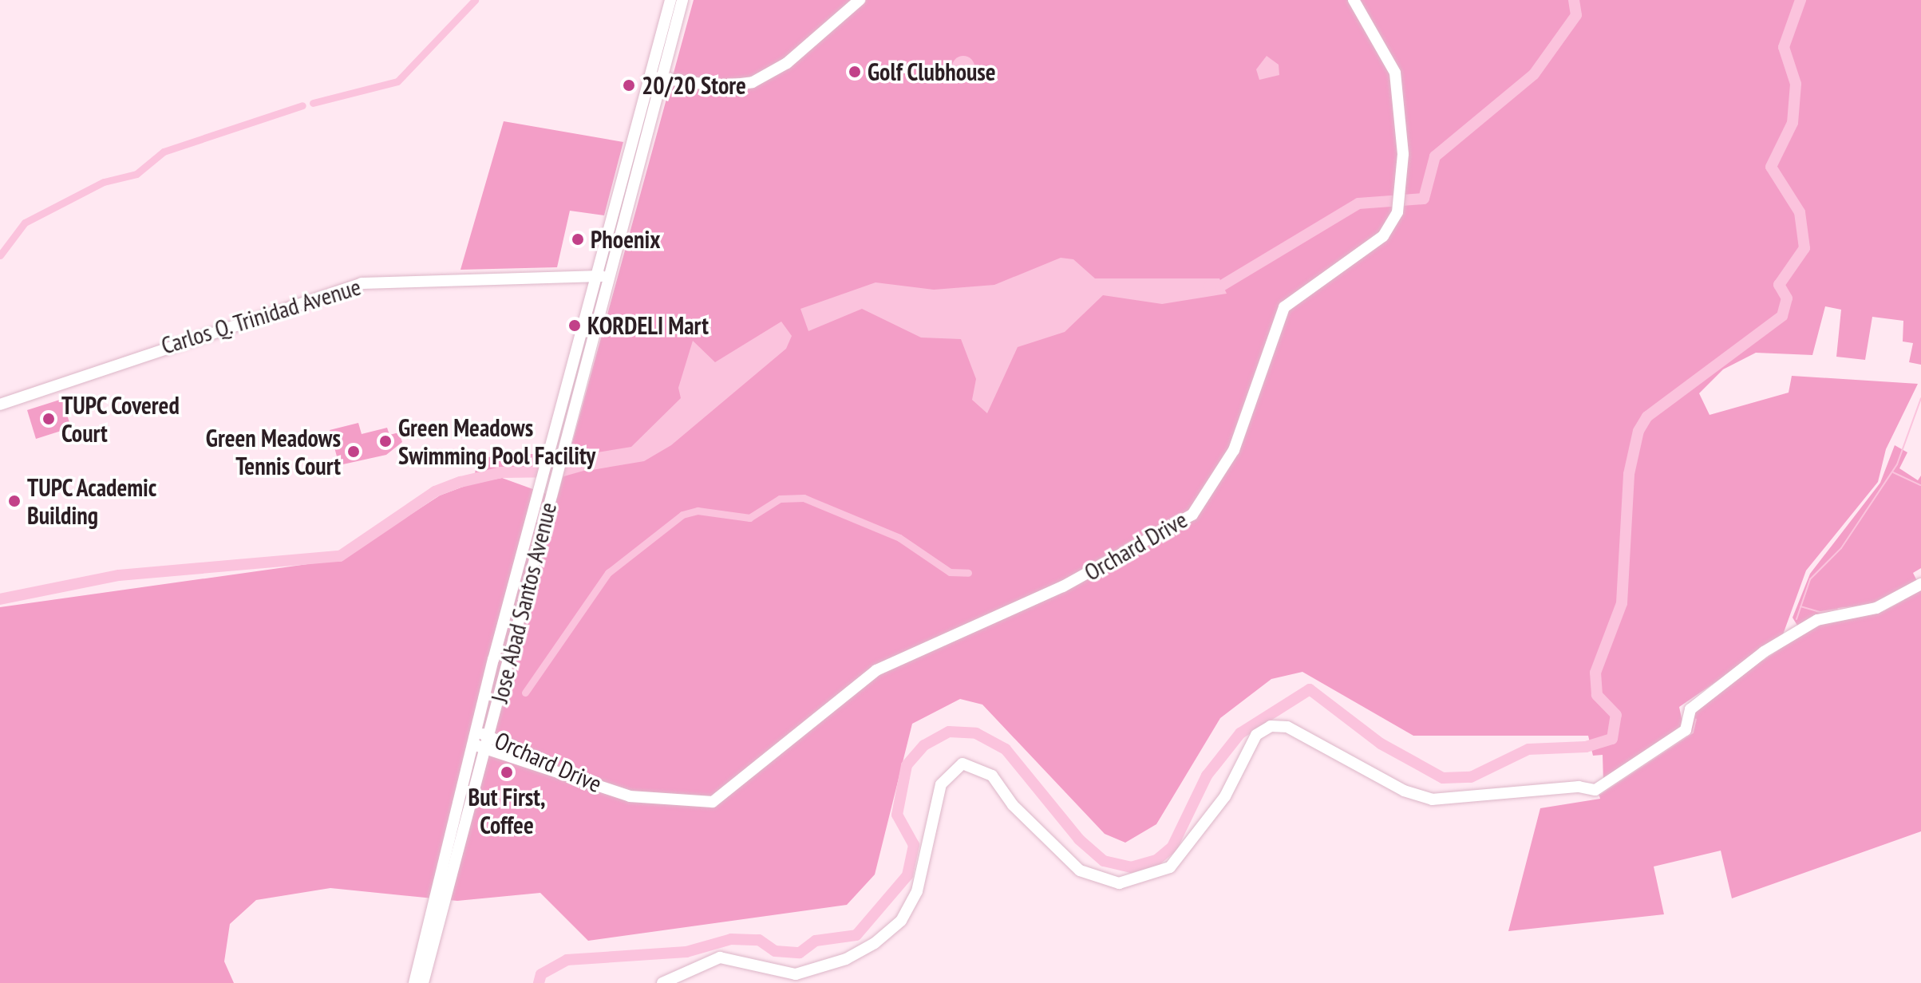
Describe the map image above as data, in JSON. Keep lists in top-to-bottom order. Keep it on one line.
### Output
{"streets":{"street":["Carlos Q. Trinidad Avenue","Orchard Drive","Jose Abad Santos Avenue"]},"crossings":[["Carlos Q. Trinidad Avenue","Jose Abad Santos Avenue"],["Orchard Drive","Jose Abad Santos Avenue"]],"places":["Golf Clubhouse","20/20 Store","Phoenix","KORDELI Mart","TUPC Covered Court","Green Meadows Swimming Pool Facility","Green Meadows Tennis Court","TUPC Academic Building","But First, Coffee"]}
